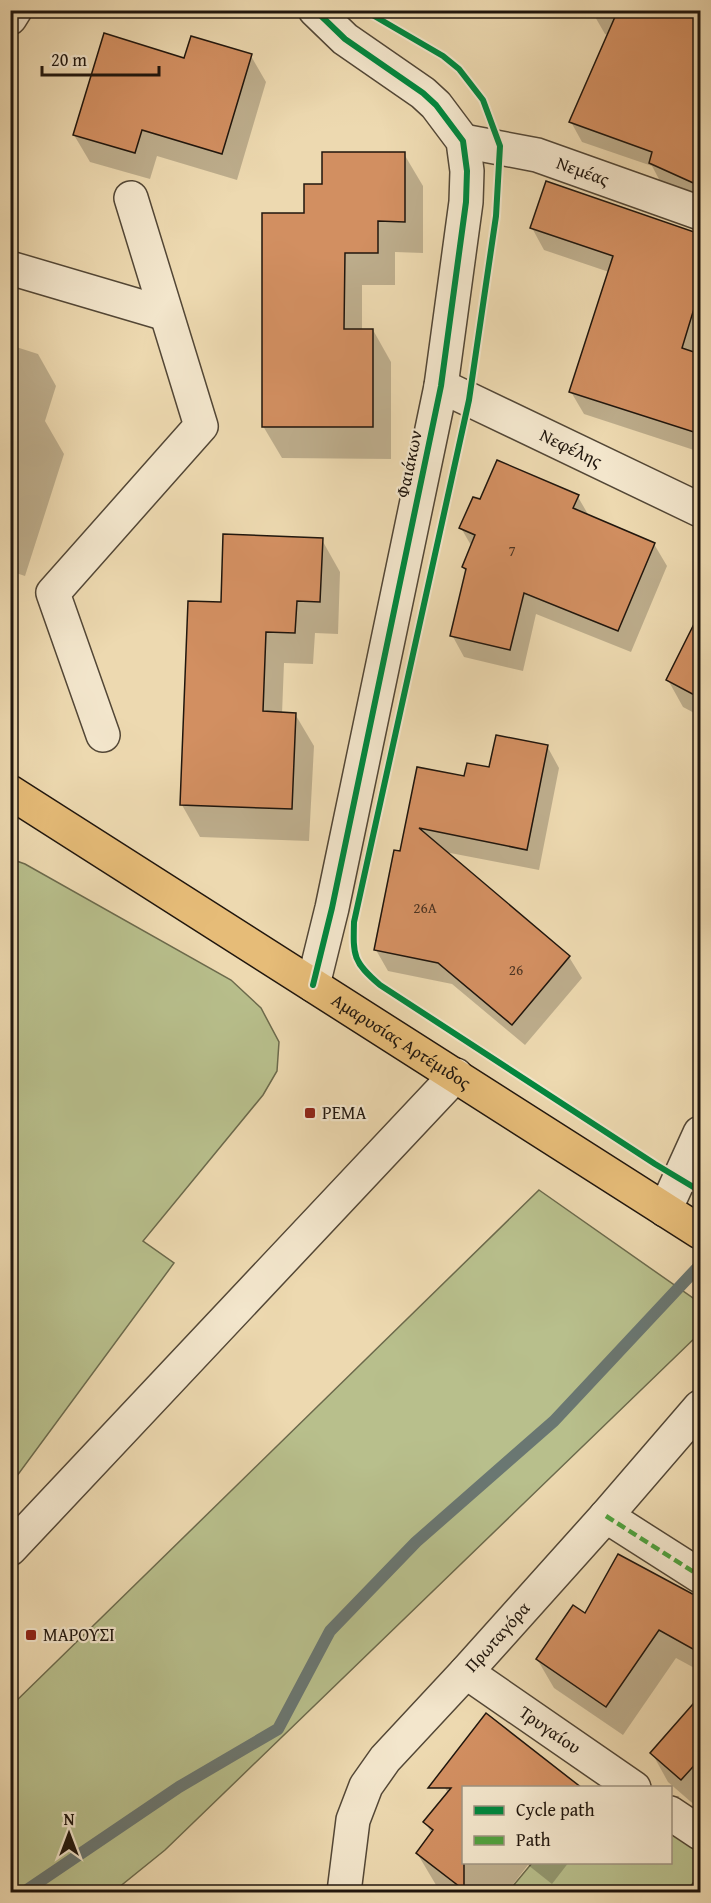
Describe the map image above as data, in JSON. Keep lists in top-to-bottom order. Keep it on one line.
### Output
{"streets":{"main road":["Αμαρυσίας Αρτέμιδος"],"street":["Νεμέας","Νεφέλης","Φαιάκων","Πρωταγόρα","Τρυγαίου"]},"crossings":[["Νεμέας","Φαιάκων"],["Νεφέλης","Φαιάκων"],["Φαιάκων","Αμαρυσίας Αρτέμιδος"],["Πρωταγόρα","Τρυγαίου"]],"places":{"transit":["ΡΕΜΑ","ΜΑΡΟΥΣΙ"]},"house_numbers":["7","26Α","26"],"legend":["Cycle path","Path"],"scale_bar":"20 m","north":"top"}
